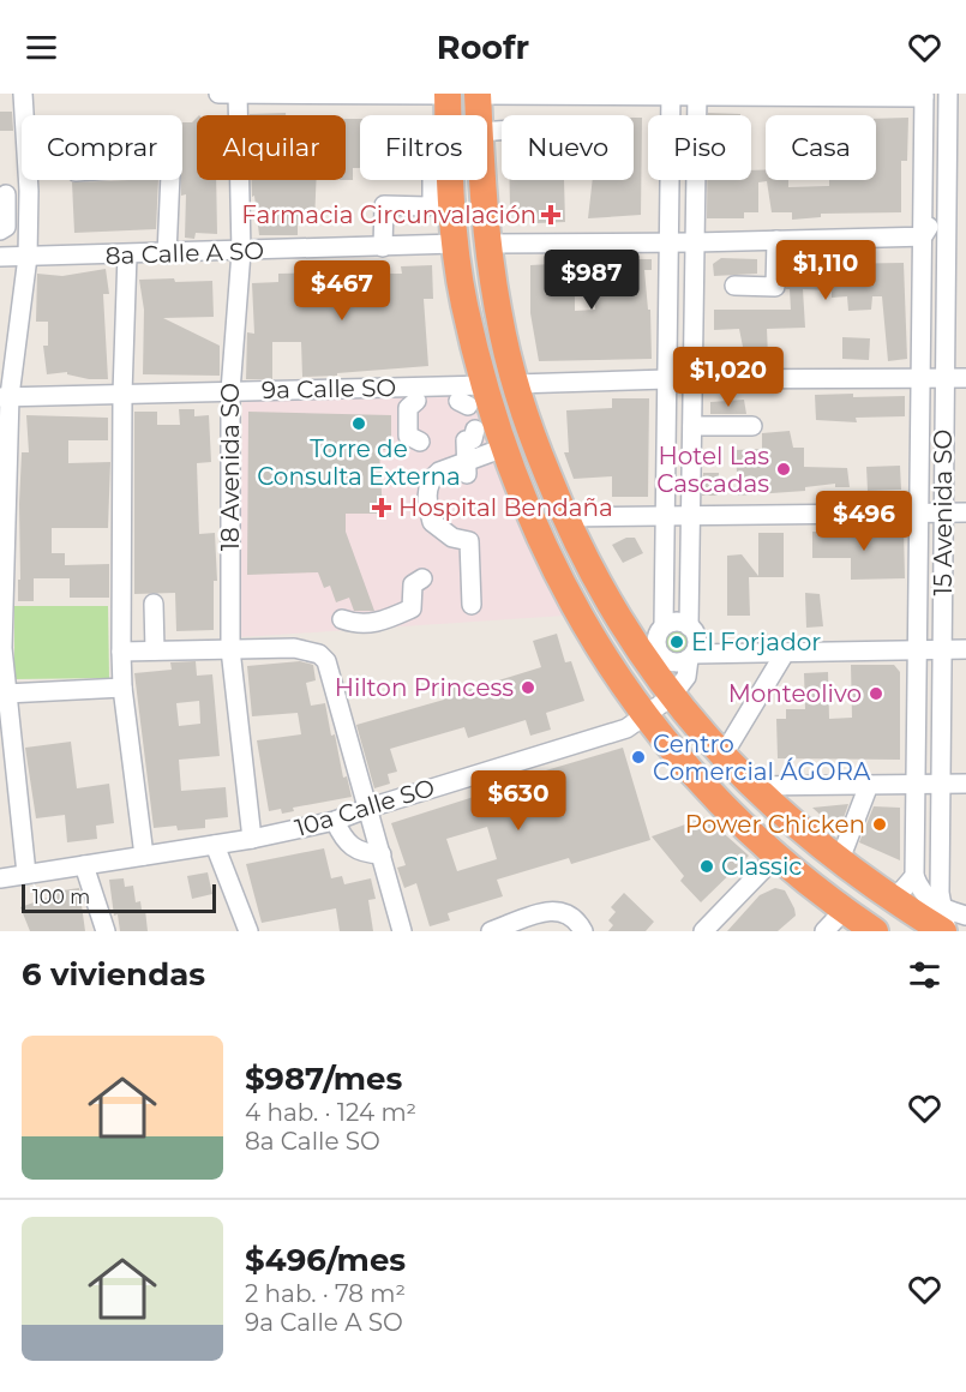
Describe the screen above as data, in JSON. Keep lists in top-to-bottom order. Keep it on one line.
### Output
{"streets":{"street":["8a Calle A SO","9a Calle SO","18 Avenida SO","15 Avenida SO","10a Calle SO"]},"crossings":[["8a Calle A SO","18 Avenida SO"],["9a Calle SO","18 Avenida SO"],["18 Avenida SO","10a Calle SO"]],"places":{"health":["Farmacia Circunvalación","Hospital Bendaña"],"other":["Torre de Consulta Externa","Hotel Las Cascadas","El Forjador","Hilton Princess","Monteolivo","Centro Comercial ÁGORA","Power Chicken","Classic"]},"scale_bar":"100 m","page":{"header":"Roofr","chip":["Comprar","Alquilar","Filtros","Nuevo","Piso","Casa"],"price":["$1,110","$987","$467","$1,020","$496","$630"],"scale":"100 m","heading":"6 viviendas","list":[{"name":"$987/mes","note":"4 hab. · 124 m² · 8a Calle SO"},{"name":"$496/mes","note":"2 hab. · 78 m² · 9a Calle A SO"}]}}
